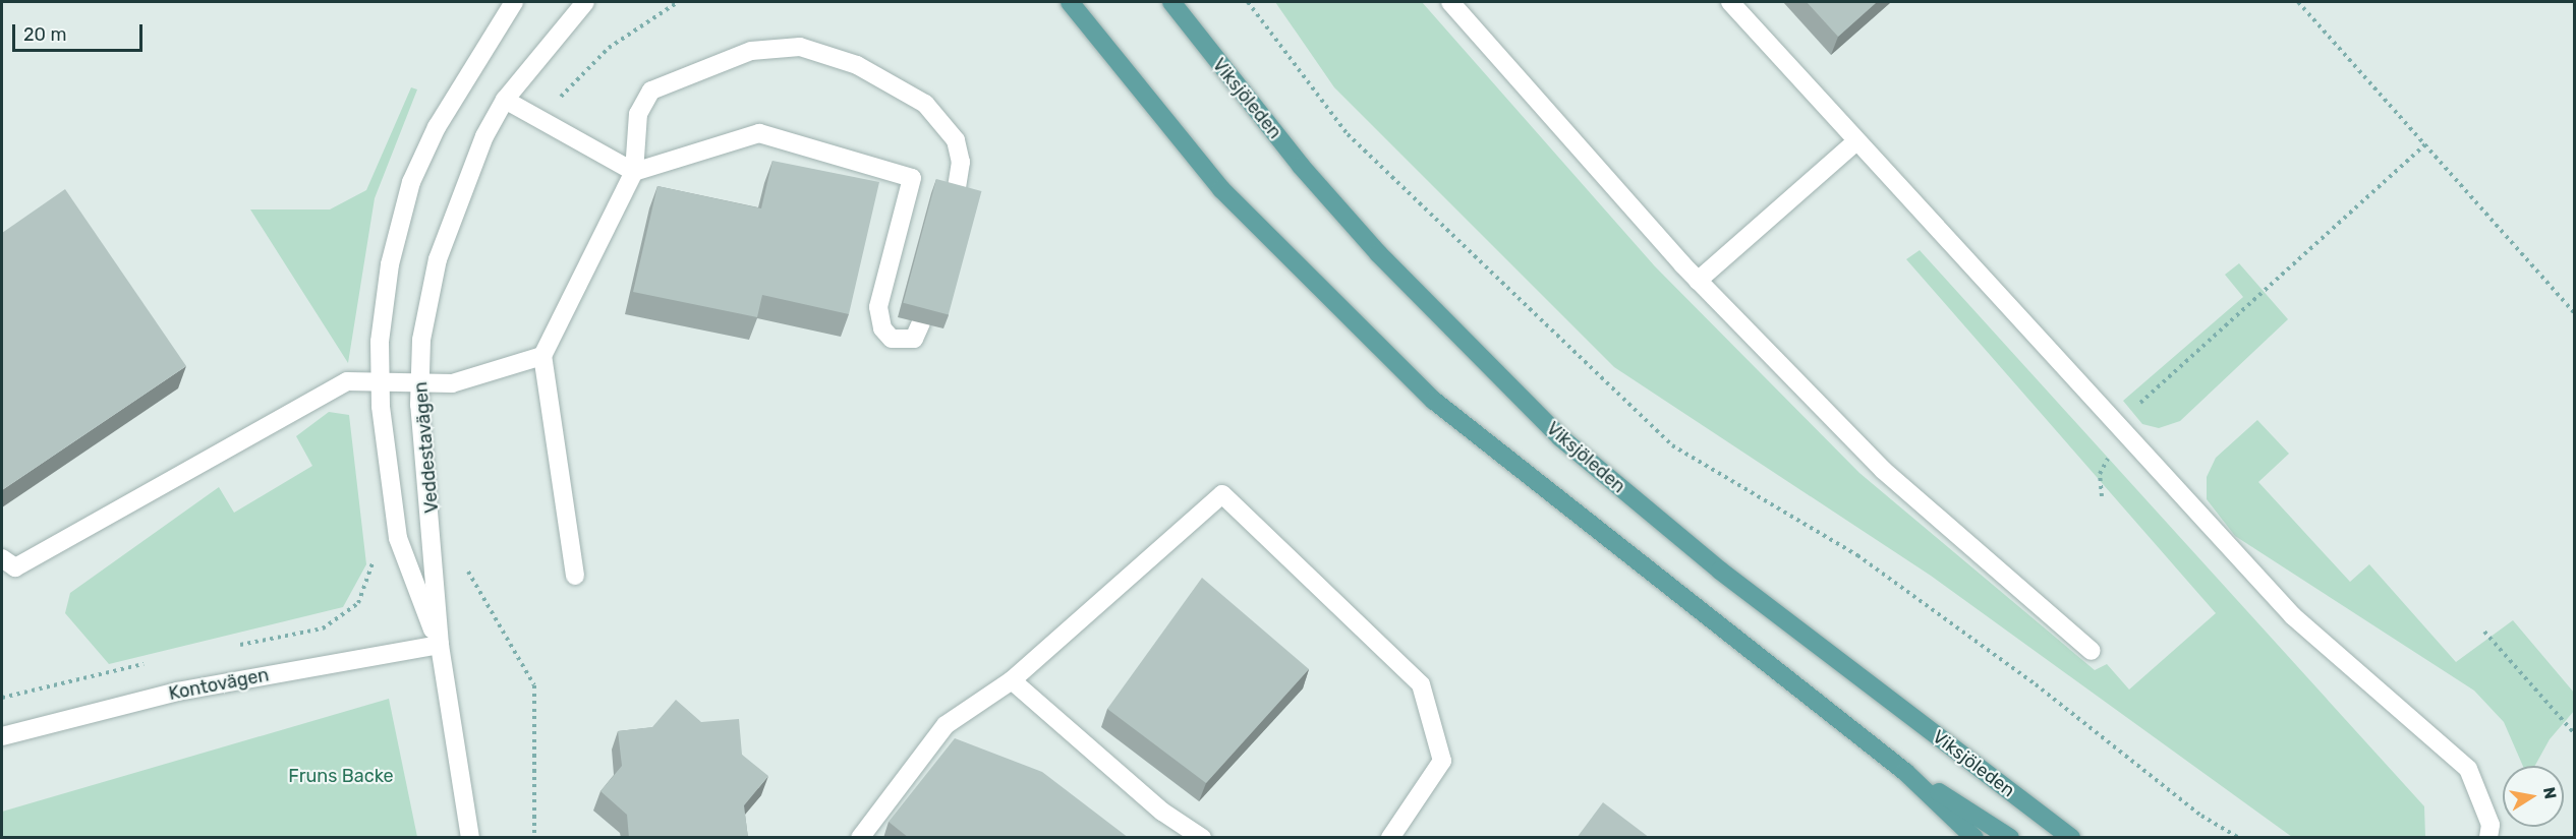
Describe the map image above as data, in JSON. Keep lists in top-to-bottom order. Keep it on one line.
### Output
{"streets":{"main road":["Viksjöleden"],"street":["Veddestavägen","Kontovägen"]},"crossings":[["Veddestavägen","Kontovägen"]],"parks":["Fruns Backe"],"scale_bar":"20 m","north":"right"}
